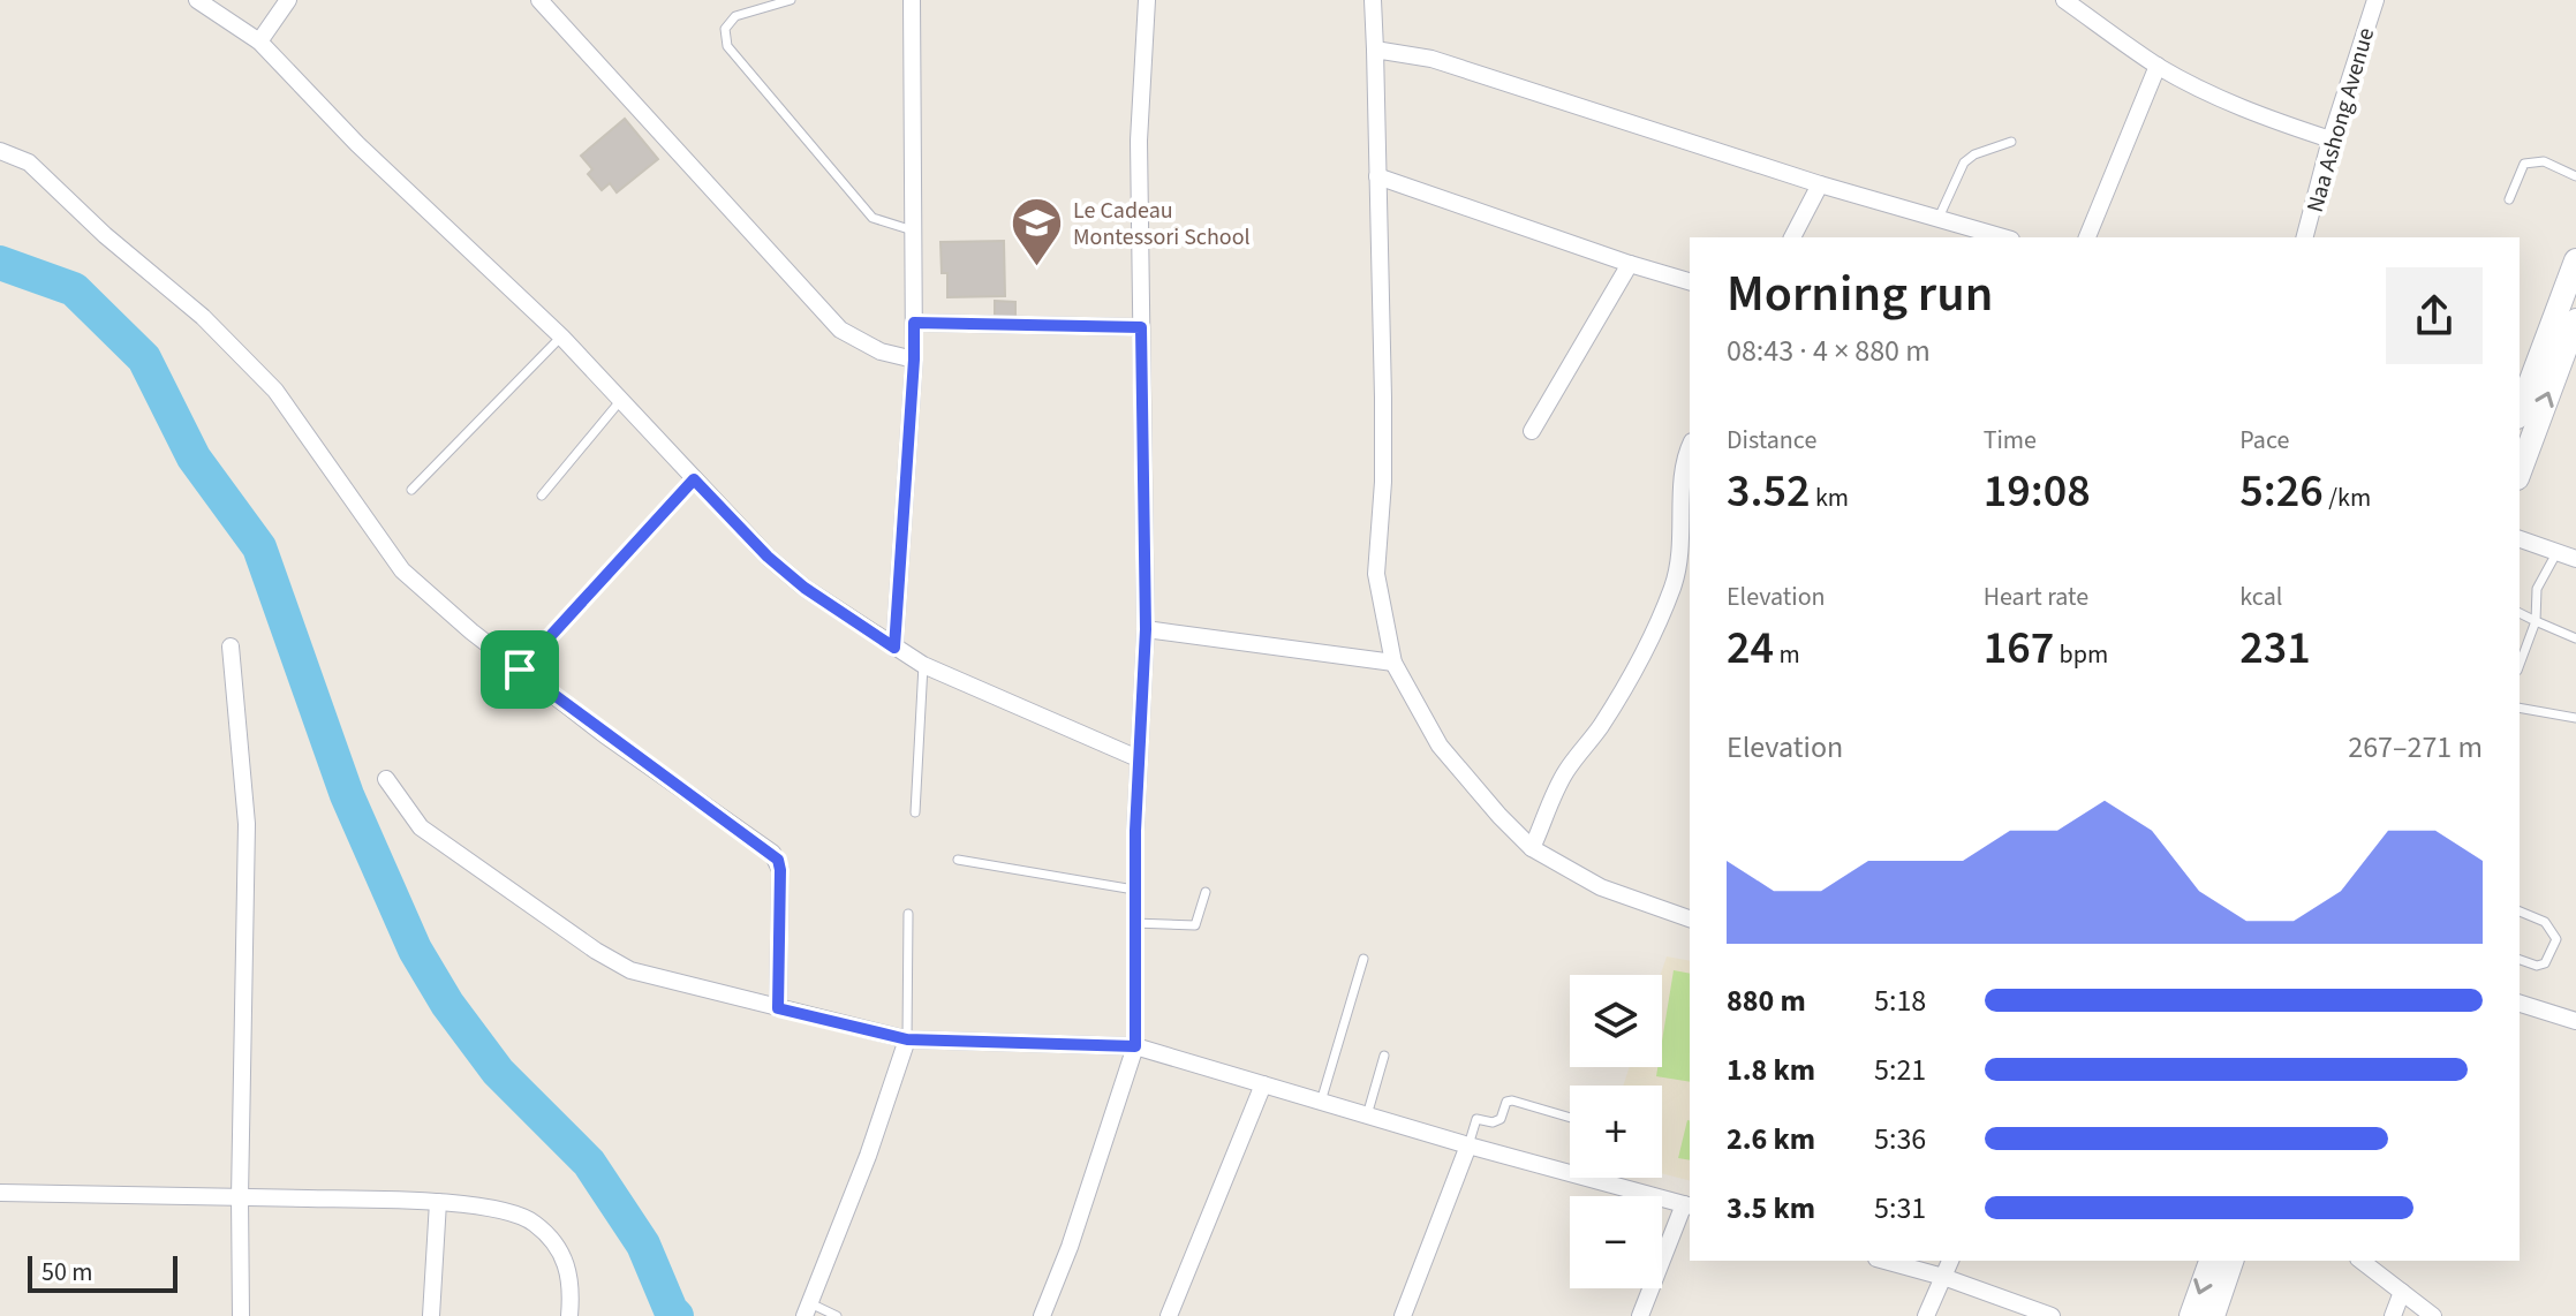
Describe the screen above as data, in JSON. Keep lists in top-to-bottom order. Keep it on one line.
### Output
{"streets":{"street":["Naa Ashong Avenue"]},"places":{"school or university":["Le Cadeau Montessori School"]},"scale_bar":"50 m","page":{"heading":["Morning run","08:43 · 4 × 880 m"],"stats":[["Distance","3.52 km"],["Time","19:08"],["Pace","5:26 /km"],["Elevation","24 m"],["Heart rate","167 bpm"],["kcal","231"]],"chart":["Elevation","267–271 m"],"list":[{"name":"880 m","note":"5:18"},{"name":"1.8 km","note":"5:21"},{"name":"2.6 km","note":"5:36"},{"name":"3.5 km","note":"5:31"}],"map_buttons":["+","−"],"scale":"50 m"}}
